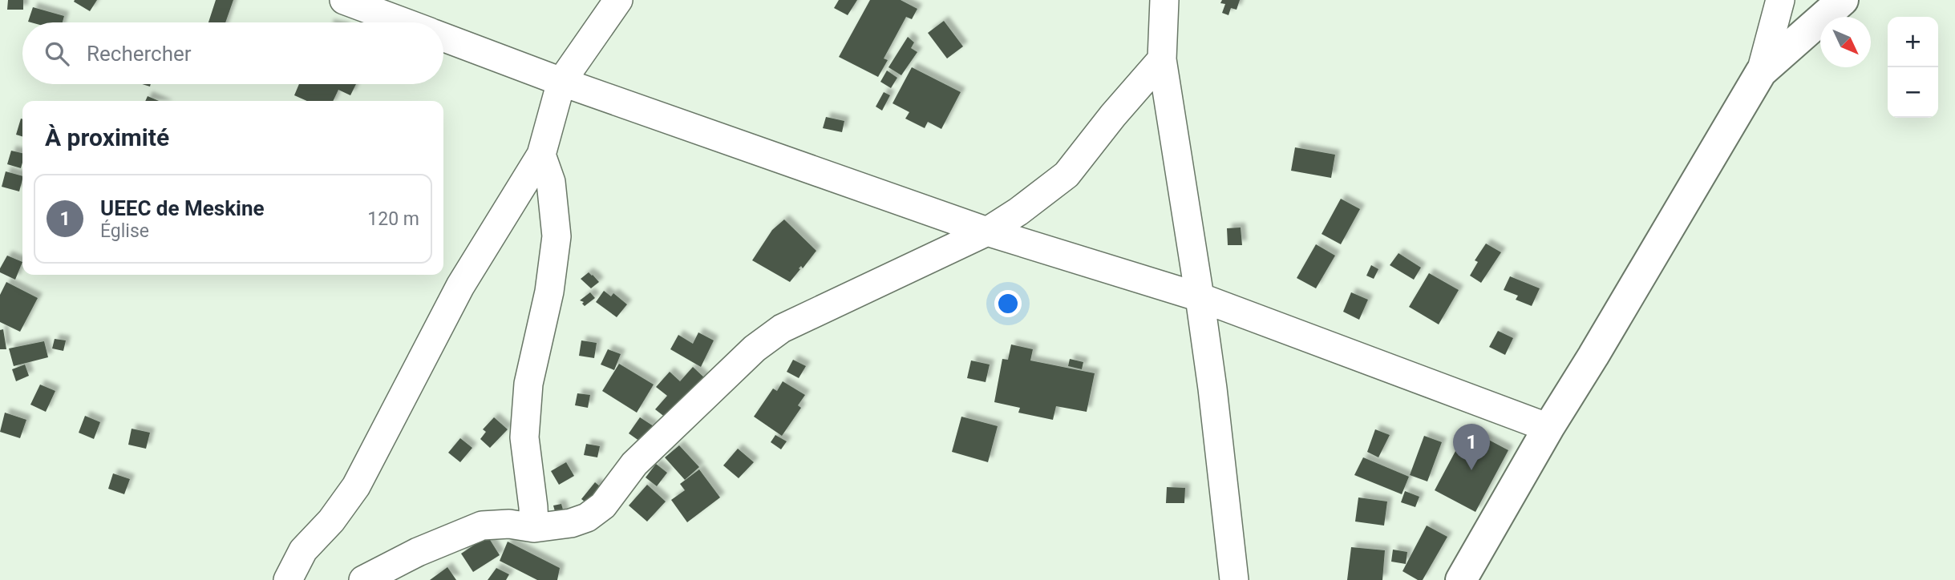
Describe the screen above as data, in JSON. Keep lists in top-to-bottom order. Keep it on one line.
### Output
{"north":"bottom right","page":{"map_buttons":["+","−"],"search":"Rechercher","heading":"À proximité","list":[{"mark":"1","name":"UEEC de Meskine","note":"Église","value":"120 m"}],"pins":"1"}}
